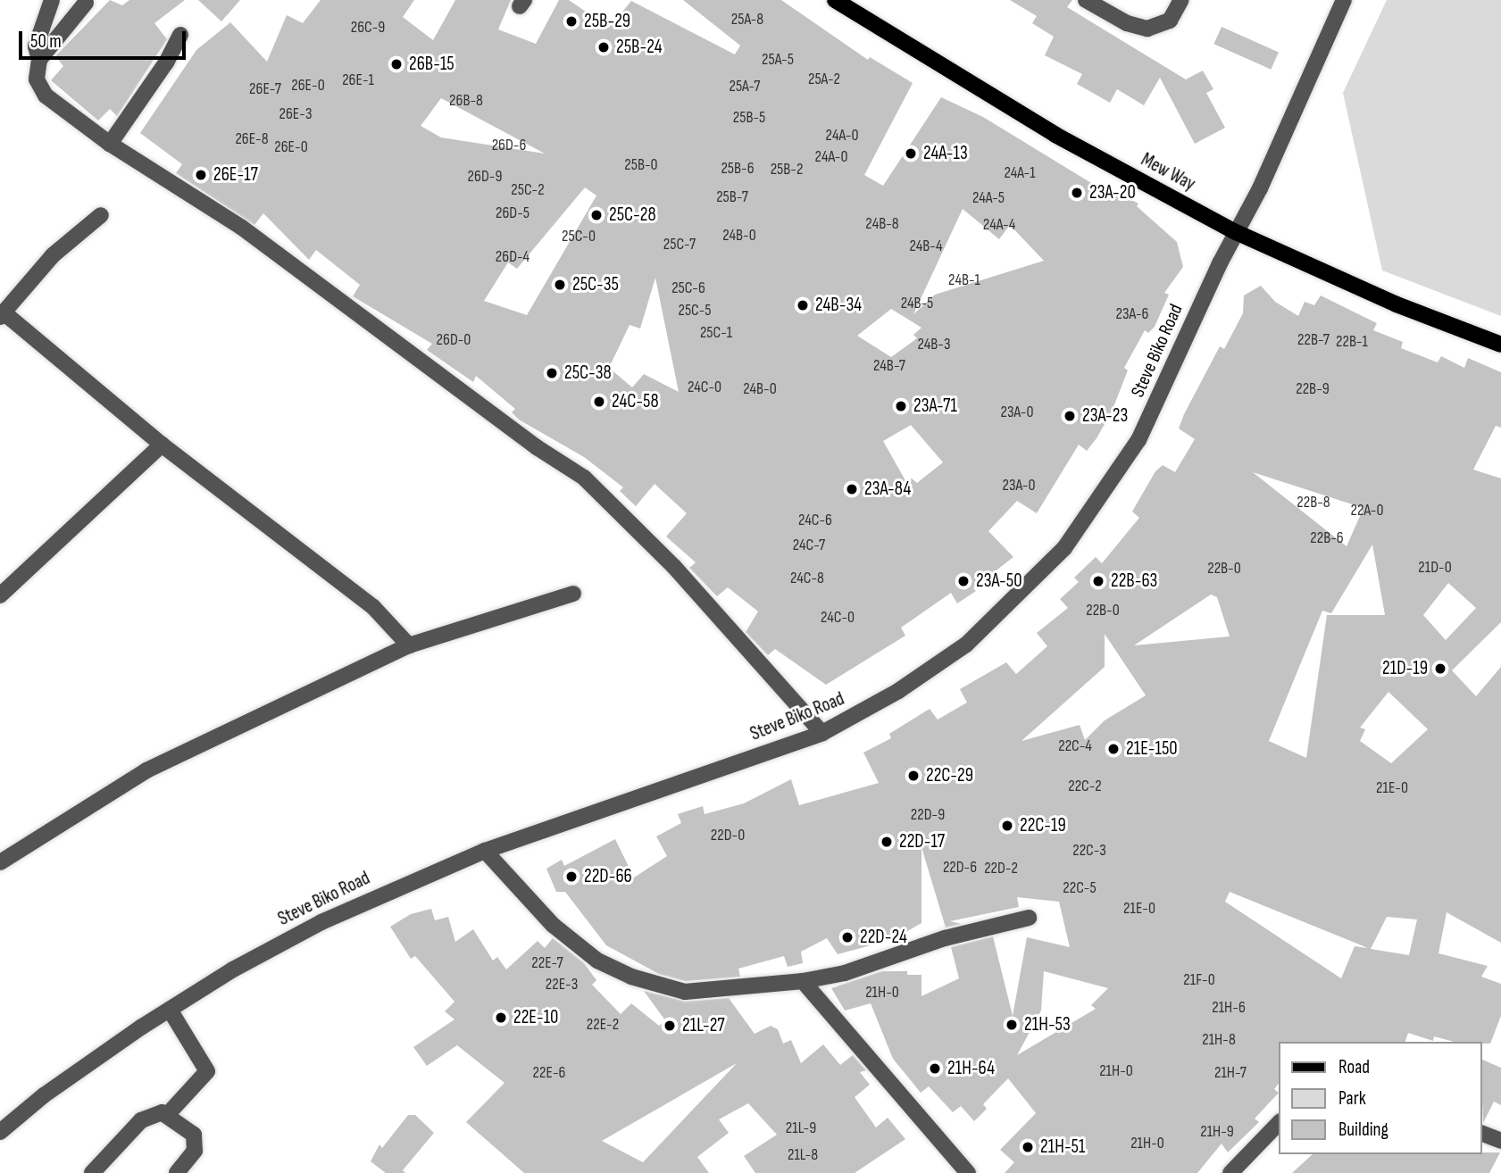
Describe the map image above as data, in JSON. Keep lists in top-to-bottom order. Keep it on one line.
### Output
{"streets":{"main road":["Mew Way"],"street":["Steve Biko Road"]},"crossings":[["Mew Way","Steve Biko Road"]],"places":["25B-29","25B-24","26B-15","24A-13","26E-17","23A-20","25C-28","25C-35","24B-34","25C-38","24C-58","23A-71","23A-23","23A-84","23A-50","22B-63","21D-19","21E-150","22C-29","22C-19","22D-17","22D-66","22D-24","22E-10","21H-53","21L-27","21H-64","21H-51"],"house_numbers":["25A-8","26C-9","25A-5","25A-2","26E-1","26E-0","25A-7","26E-7","26B-8","26E-3","25B-5","24A-0","26E-8","26D-6","26E-0","24A-0","25B-0","25B-6","25B-2","24A-1","26D-9","25C-2","25B-7","24A-5","26D-5","24B-8","24A-4","24B-0","25C-0","25C-7","24B-4","26D-4","24B-1","25C-6","24B-5","25C-5","23A-6","25C-1","26D-0","22B-7","22B-1","24B-3","24B-7","24C-0","24B-0","22B-9","23A-0","23A-0","22B-8","22A-0","24C-6","22B-6","24C-7","21D-0","22B-0","24C-8","22B-0","24C-0","22C-4","22C-2","21E-0","22D-9","22D-0","22C-3","22D-6","22D-2","22C-5","21E-0","22E-7","21F-0","22E-3","21H-0","21H-6","22E-2","21H-8","21H-0","22E-6","21H-7","21L-9","21H-9","21H-0","21L-8"],"legend":["Road","Park","Building"],"scale_bar":"50 m"}
